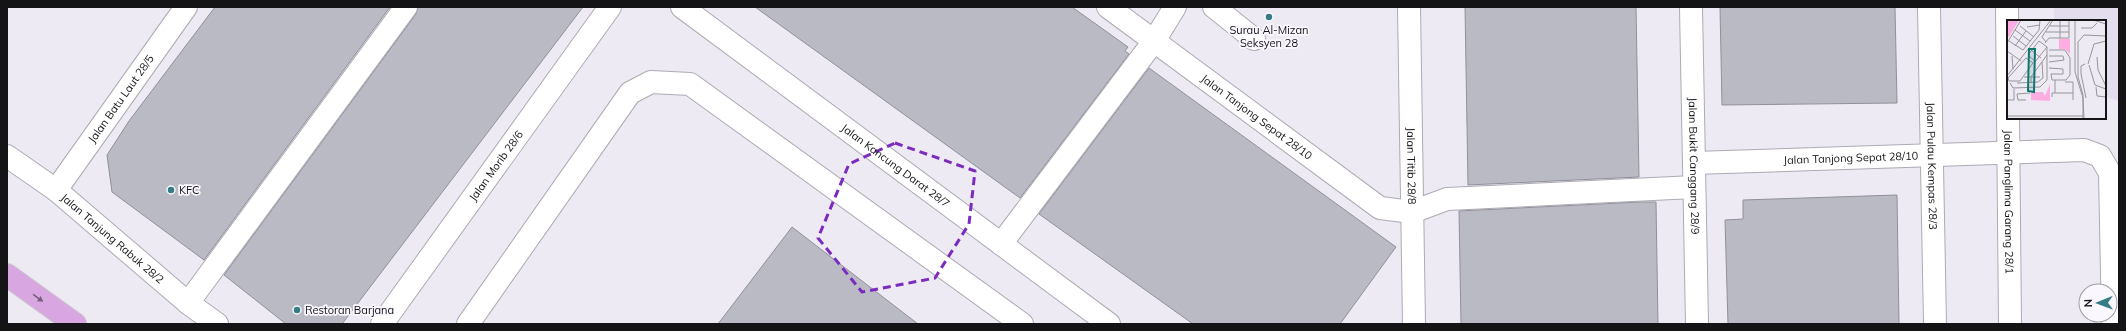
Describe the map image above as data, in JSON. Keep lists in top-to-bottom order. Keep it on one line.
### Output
{"streets":{"street":["Jalan Batu Laut 28/5","Jalan Tanjong Sepat 28/10","Jalan Morib 28/6","Jalan Bukit Canggang 28/9","Jalan Kancung Darat 28/7","Jalan Titib 28/8","Jalan Pulau Kempas 28/3","Jalan Panglima Garang 28/1","Jalan Tanjung Rabuk 28/2"]},"crossings":[["Jalan Batu Laut 28/5","Jalan Tanjung Rabuk 28/2"],["Jalan Tanjong Sepat 28/10","Jalan Bukit Canggang 28/9"],["Jalan Tanjong Sepat 28/10","Jalan Titib 28/8"],["Jalan Tanjong Sepat 28/10","Jalan Pulau Kempas 28/3"],["Jalan Tanjong Sepat 28/10","Jalan Panglima Garang 28/1"]],"places":["Surau Al-Mizan Seksyen 28","KFC","Restoran Barjana"],"north":"left"}
